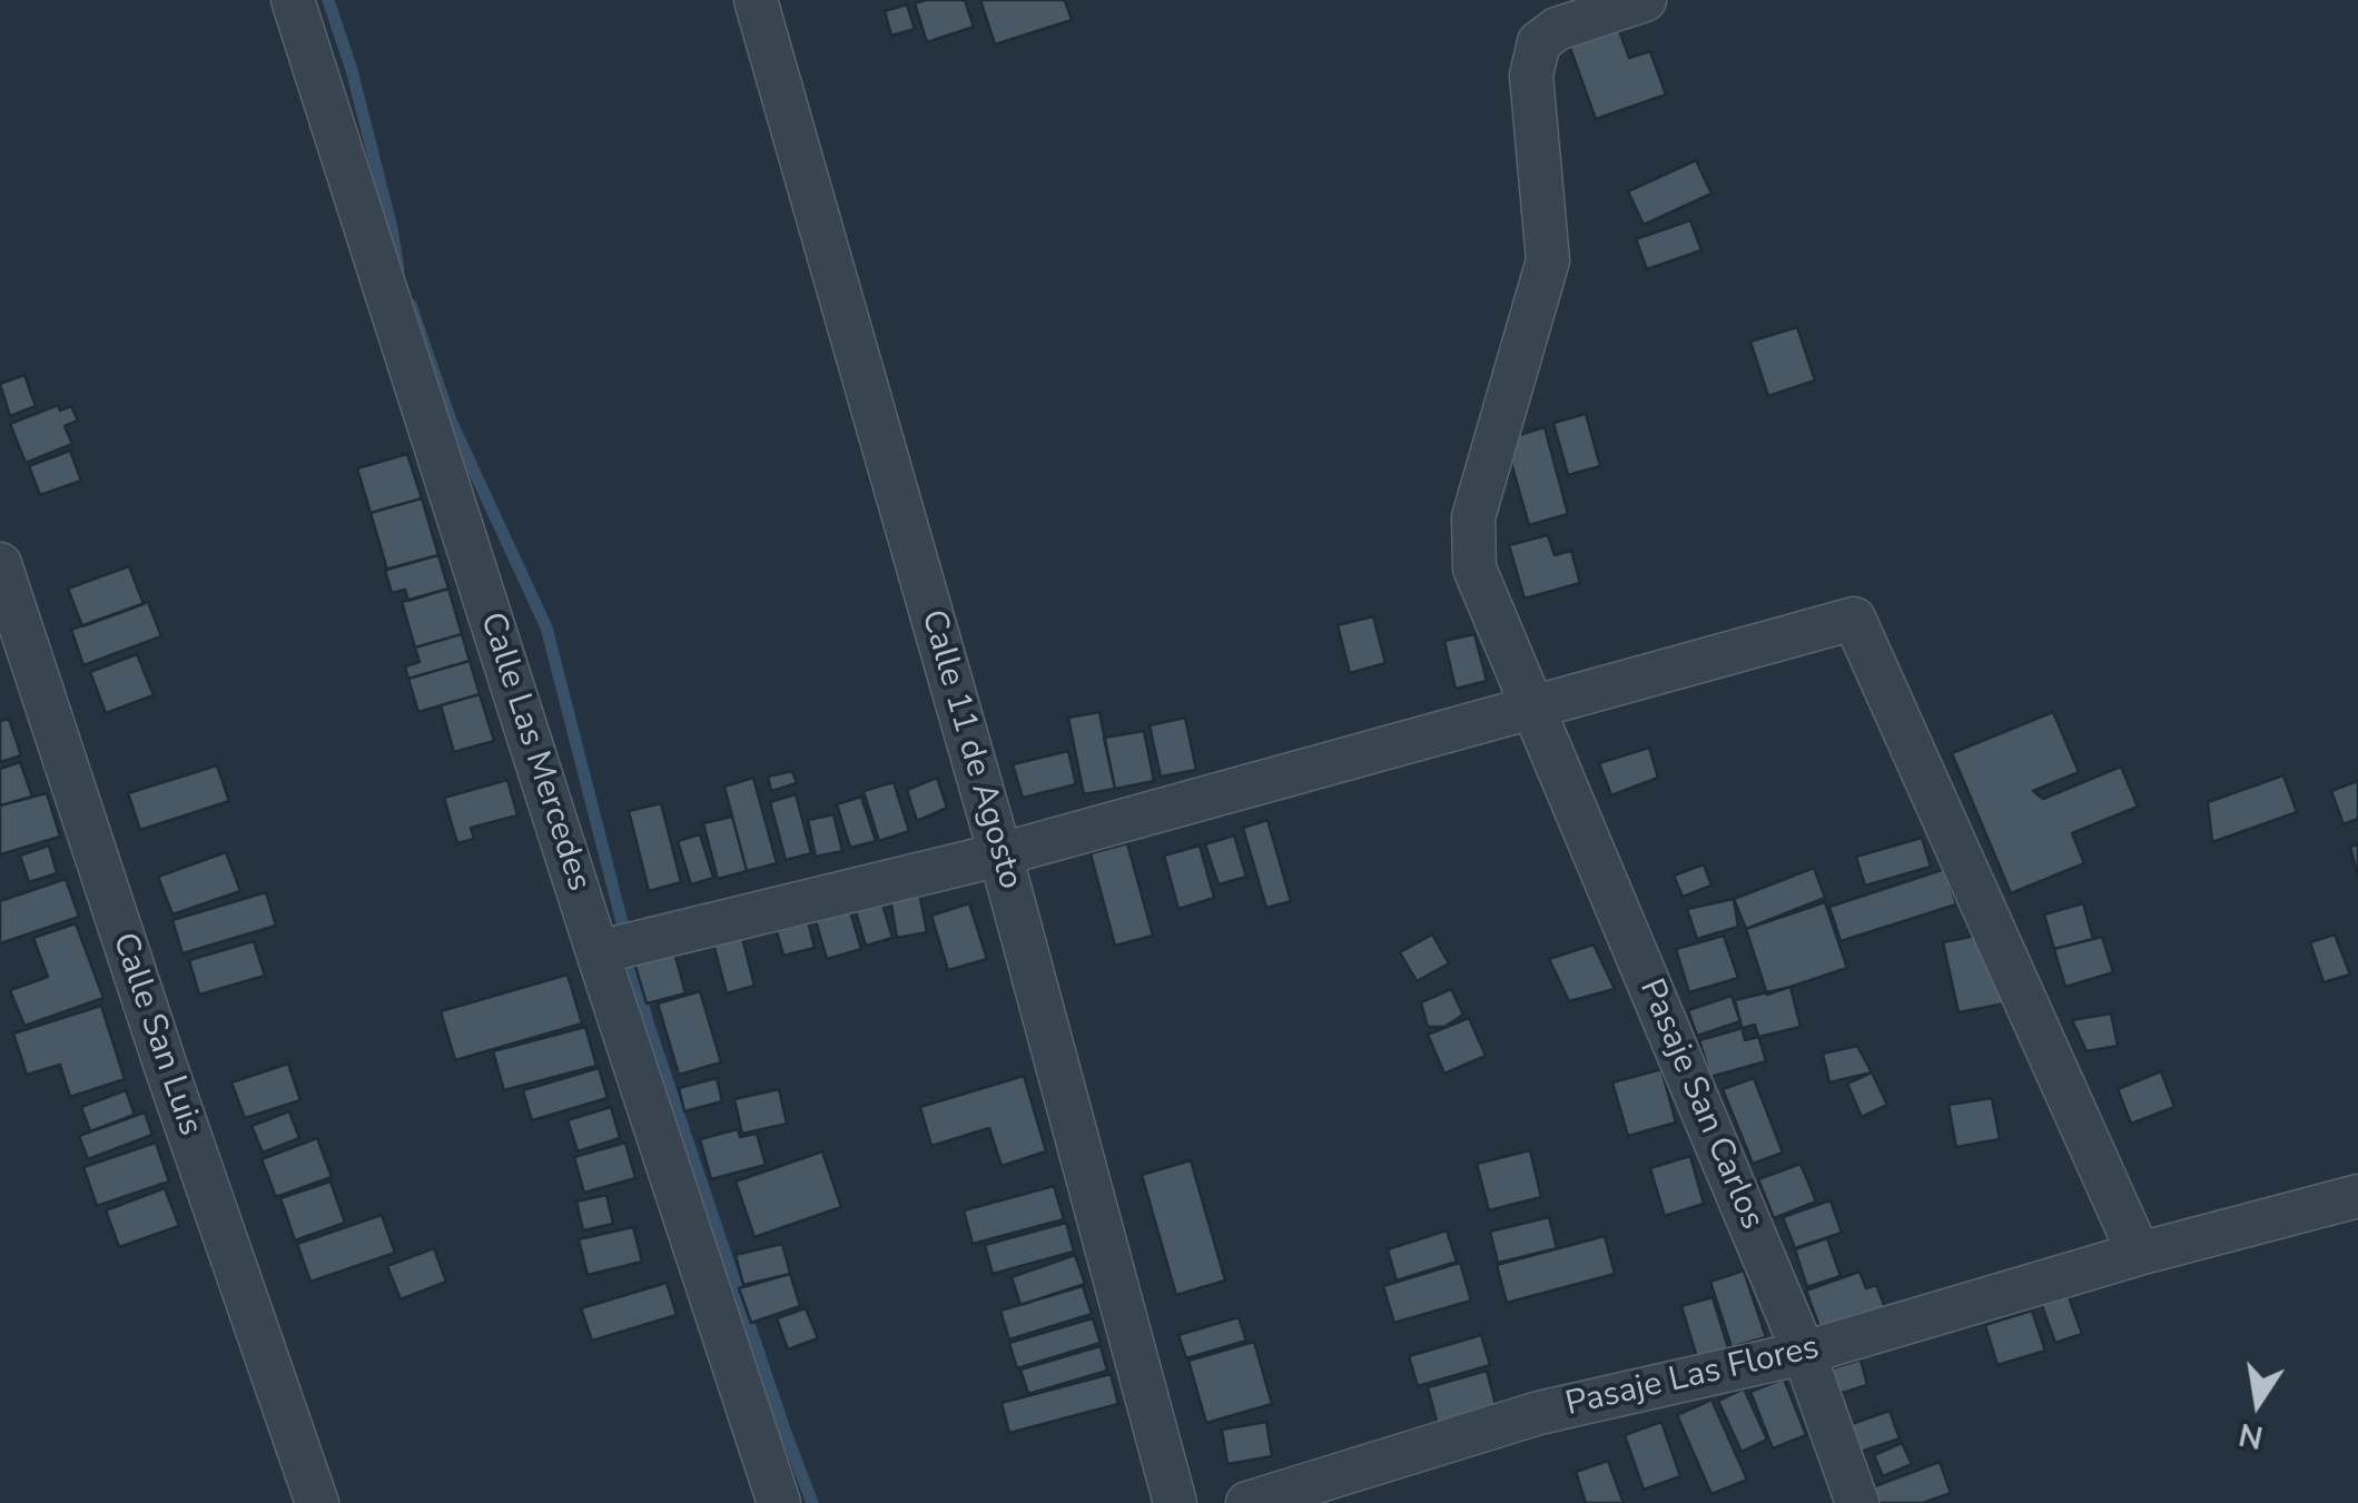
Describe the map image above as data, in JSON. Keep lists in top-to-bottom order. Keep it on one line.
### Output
{"streets":{"street":["Calle 11 de Agosto","Calle Las Mercedes","Calle San Luis","Pasaje San Carlos","Pasaje Las Flores"]},"crossings":[["Pasaje San Carlos","Pasaje Las Flores"]],"north":"bottom"}
